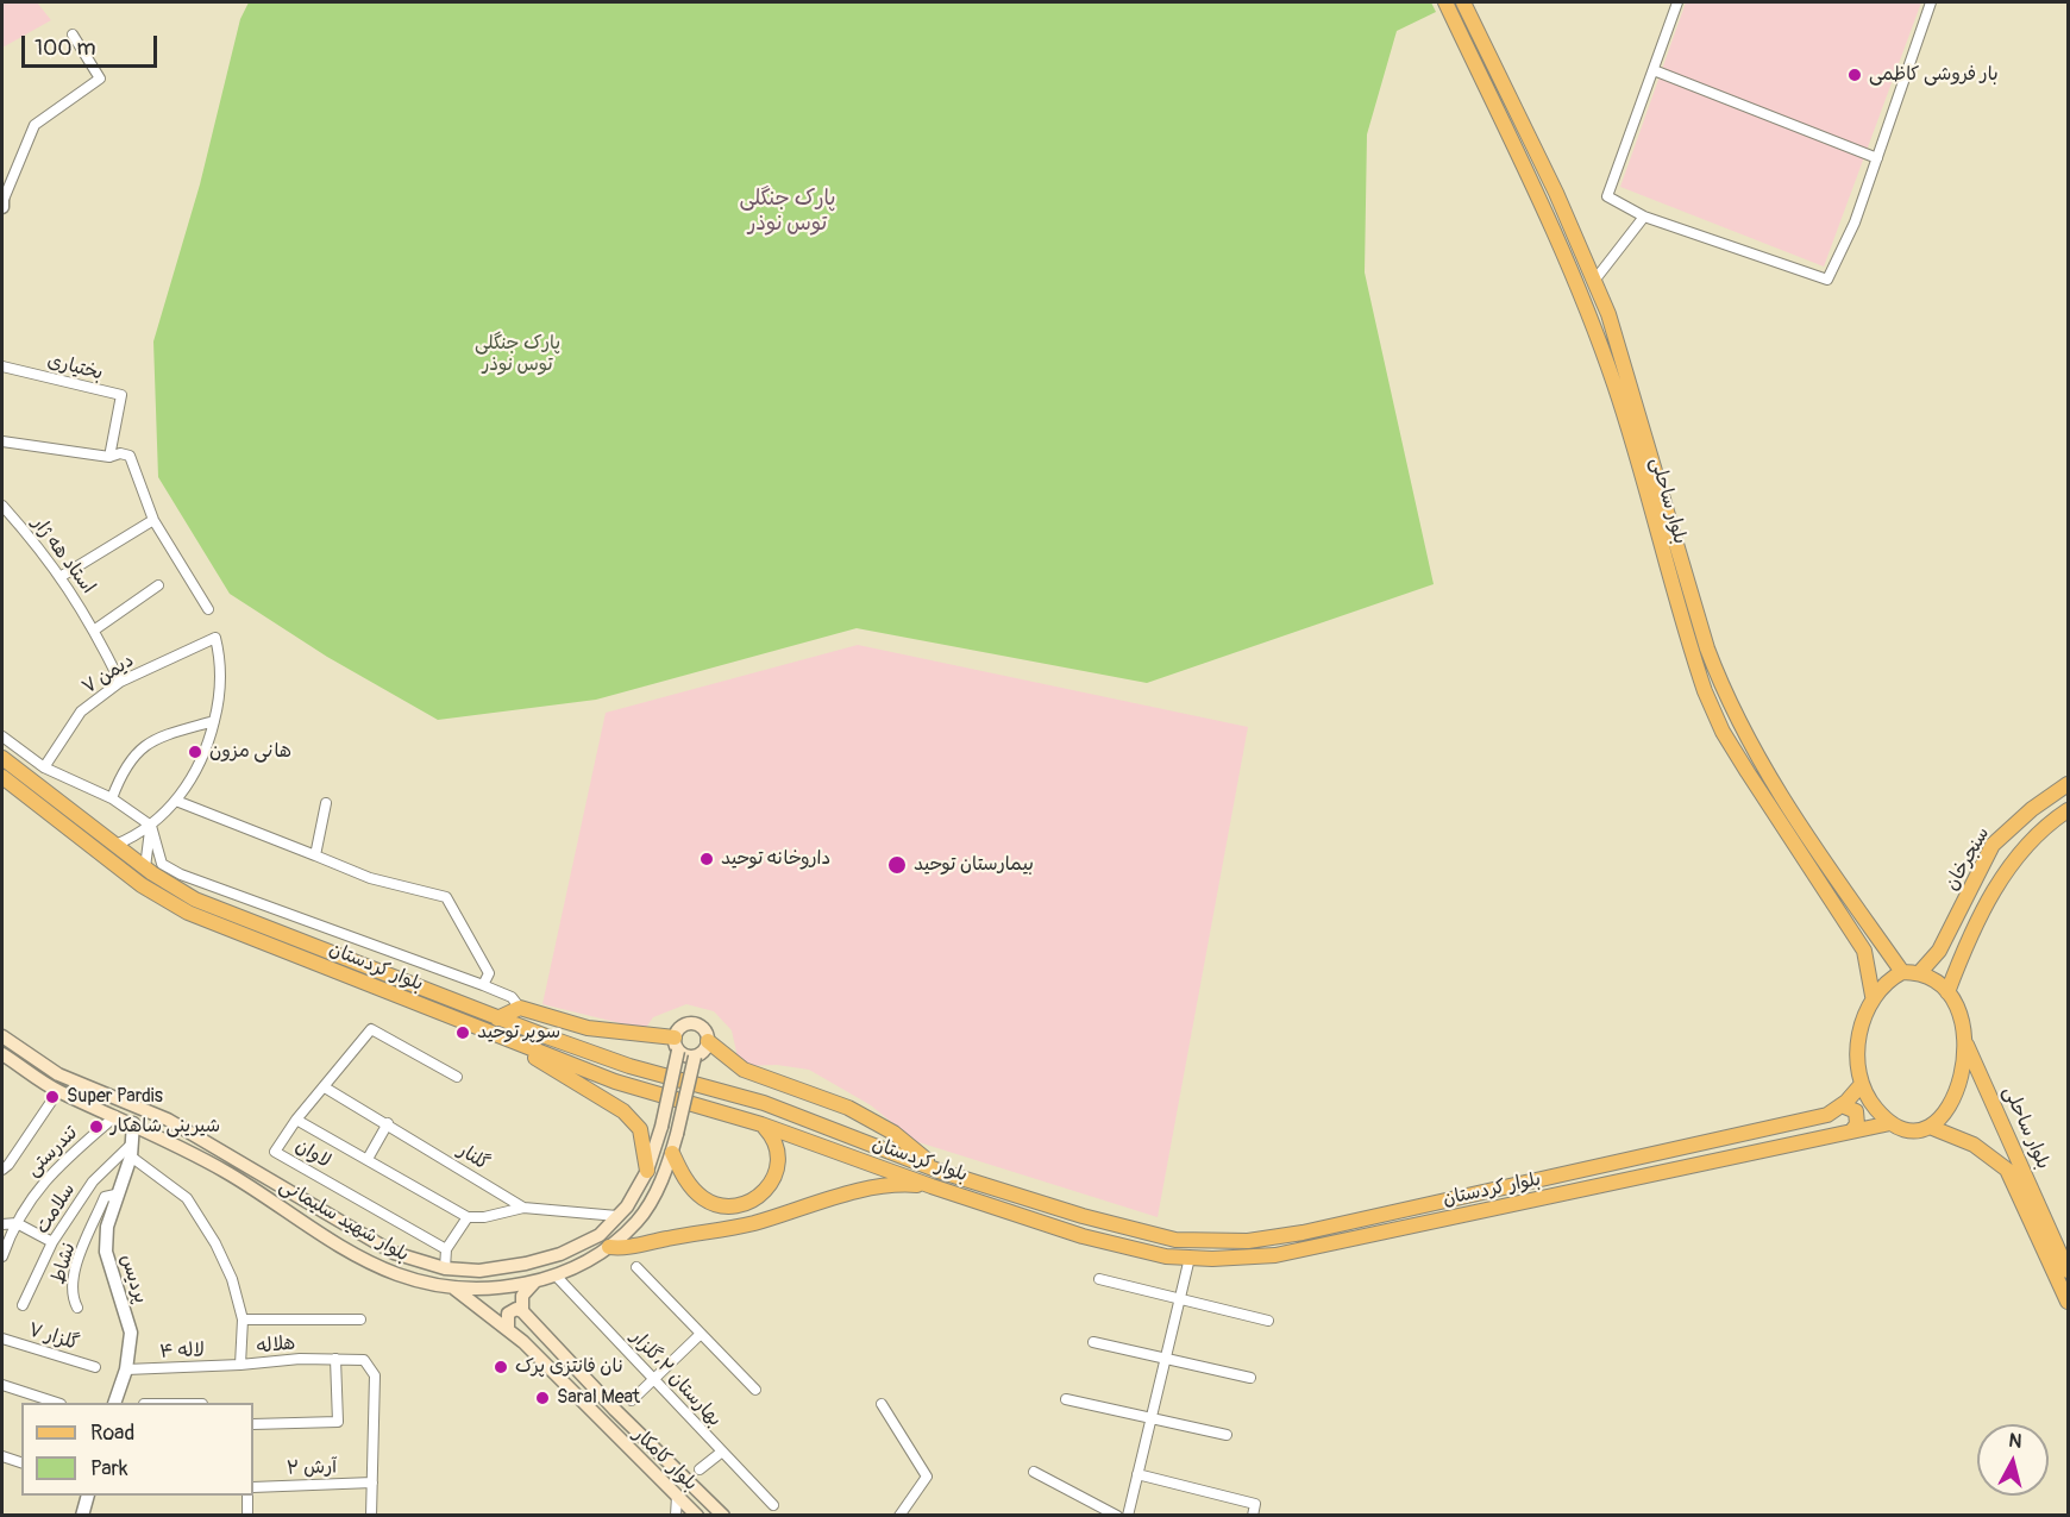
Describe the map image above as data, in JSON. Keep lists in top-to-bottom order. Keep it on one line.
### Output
{"streets":{"main road":["بلوار ساحلی","سنجرخان","بلوار کردستان","بلوار شهید سلیمانی","بلوار کامکار"],"street":["بختیاری","استاد هه ژار","دیمن ۷","تندرستی","لاوان","گلنار","سلامت","نشاط","پردیس","گلزار ۷","هلاله","لاله ۴","بهارستان ۲،گلزار","آرش ۲"]},"crossings":[["بلوار ساحلی","سنجرخان"],["بلوار ساحلی","بلوار کردستان"],["استاد هه ژار","دیمن ۷"],["سنجرخان","بلوار کردستان"],["تندرستی","بلوار شهید سلیمانی"],["گلنار","بلوار شهید سلیمانی"],["سلامت","پردیس"],["بلوار شهید سلیمانی","پردیس"],["بلوار شهید سلیمانی","بهارستان ۲،گلزار"],["بلوار شهید سلیمانی","بلوار کامکار"],["نشاط","پردیس"],["پردیس","هلاله"],["پردیس","لاله ۴"],["هلاله","لاله ۴"],["هلاله","آرش ۲"]],"districts":["پارک جنگلی توس نوذر"],"parks":["پارک جنگلی توس نوذر"],"places":["بار فروشی کاظمی","هانی مزون","داروخانه توحید","بیمارستان توحید","سوپر توحید","Super Pardis","شیرینی شاهکار","نان فانتزی پرک","Saral Meat"],"legend":["Road","Park"],"scale_bar":"100 m","north":"top"}
